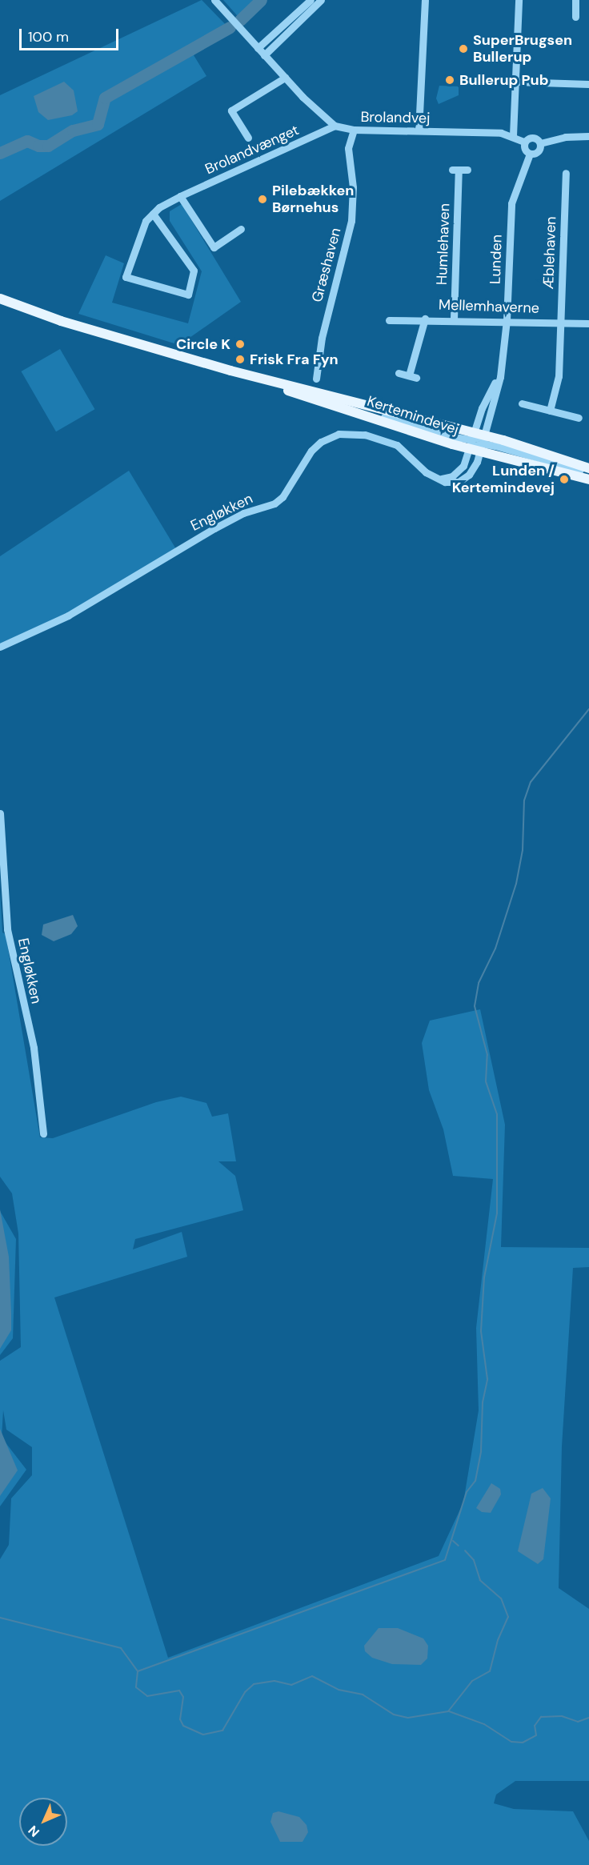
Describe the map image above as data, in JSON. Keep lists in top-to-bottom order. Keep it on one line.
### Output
{"streets":{"main road":["Kertemindevej"],"street":["Brolandvej","Brolandvænget","Humlehaven","Æblehaven","Lunden","Græshaven","Mellemhaverne","Engløkken"]},"crossings":[["Brolandvej","Brolandvænget"],["Brolandvej","Græshaven"],["Humlehaven","Mellemhaverne"],["Æblehaven","Mellemhaverne"],["Lunden","Mellemhaverne"],["Lunden","Kertemindevej"]],"places":["SuperBrugsen Bullerup","Bullerup Pub","Pilebækken Børnehus","Circle K","Frisk Fra Fyn","Lunden / Kertemindevej"],"scale_bar":"100 m","north":"bottom left"}
